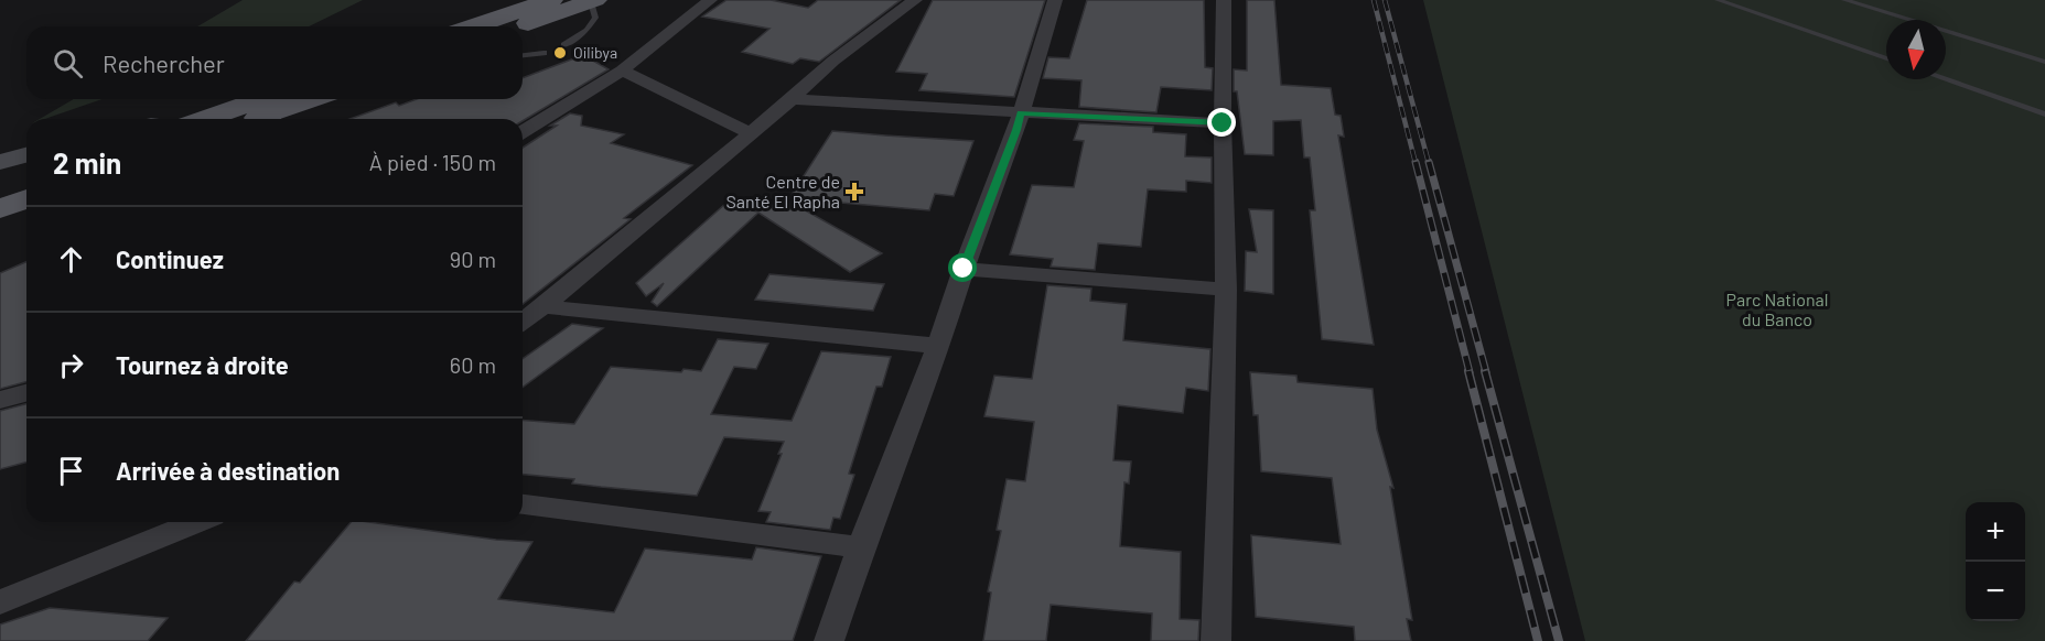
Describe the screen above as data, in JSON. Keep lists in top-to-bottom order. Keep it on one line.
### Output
{"parks":["Parc National du Banco"],"places":{"other":["Oilibya"],"health":["Centre de Santé El Rapha"]},"north":"bottom","page":{"search":"Rechercher","heading":["2 min","À pied · 150 m"],"list":[["Continuez","90 m"],["Tournez à droite","60 m"],"Arrivée à destination"],"map_buttons":["+","−"]}}
